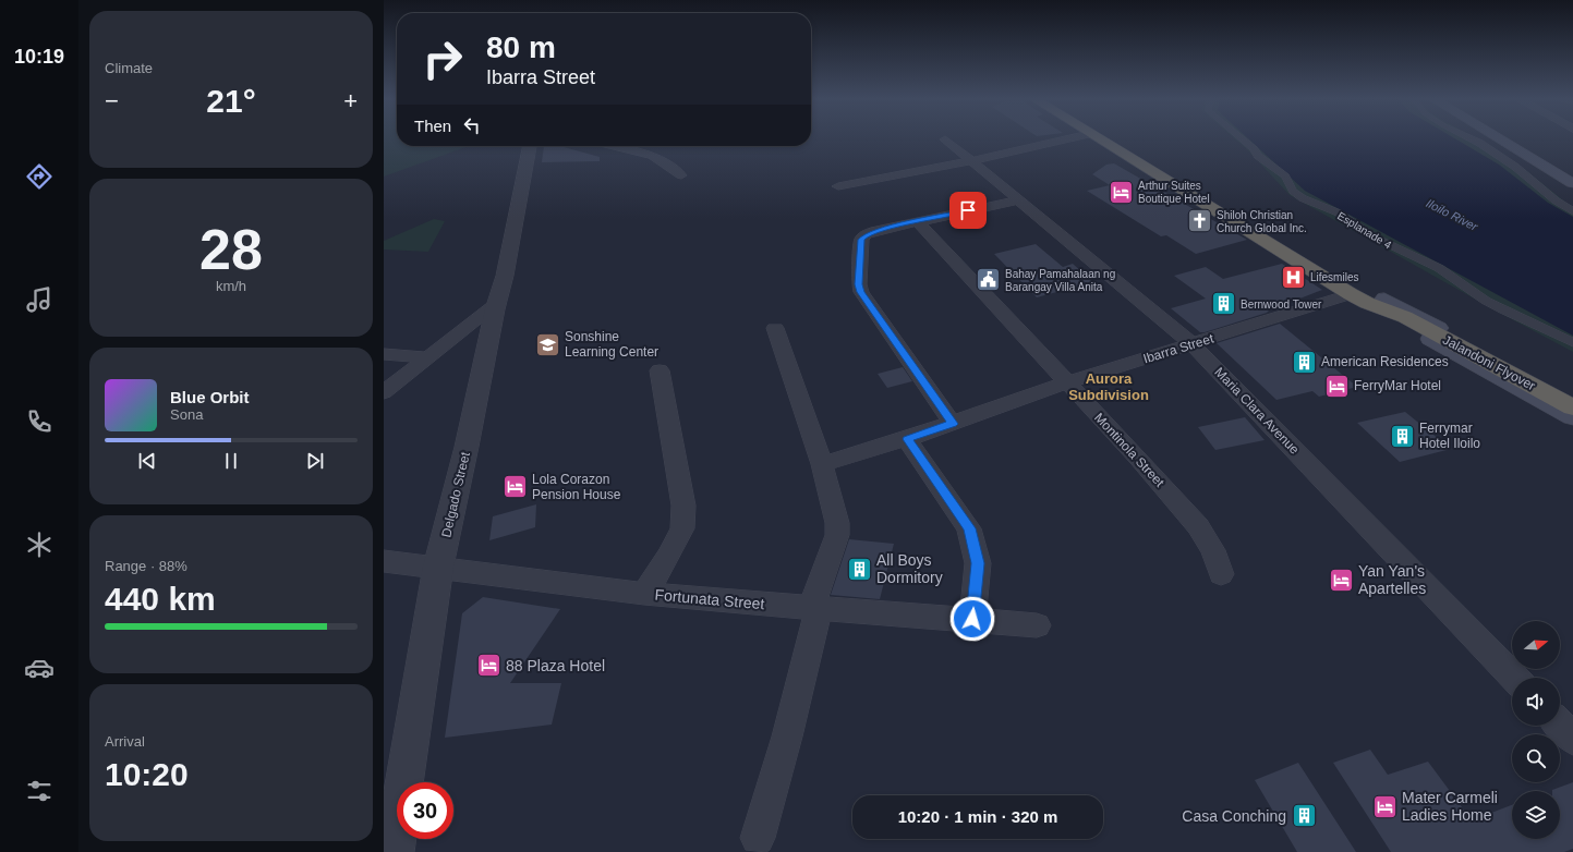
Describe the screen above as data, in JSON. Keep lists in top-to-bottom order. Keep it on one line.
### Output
{"streets":{"highway":["Jalandoni Flyover"],"street":["Esplanade 4","Ibarra Street","Maria Clara Avenue","Montinola Street","Delgado Street","Fortunata Street"]},"crossings":[["Ibarra Street","Jalandoni Flyover"],["Ibarra Street","Maria Clara Avenue"],["Ibarra Street","Montinola Street"],["Delgado Street","Fortunata Street"]],"districts":["Aurora Subdivision"],"water":["Iloilo River"],"places":{"hotel":["Arthur Suites Boutique Hotel","FerryMar Hotel","Lola Corazon Pension House","Yan Yan's Apartelles","88 Plaza Hotel","Mater Carmeli Ladies Home"],"church":["Shiloh Christian Church Global Inc."],"hospital":["Lifesmiles"],"public building":["Bahay Pamahalaan ng Barangay Villa Anita"],"building":["Bernwood Tower","American Residences","Ferrymar Hotel Iloilo","All Boys Dormitory","Casa Conching"],"school or university":["Sonshine Learning Center"]},"north":"right","page":{"tabs":"10:19","tile":["Climate",["28","km/h"],["Range · 88%","440 km"],["Arrival","10:20"]],"turn":["80 m","Ibarra Street"],"heat":["−","21°","+"],"then":"Then","song":["Blue Orbit","Sona"],"limit":"30","trip":"10:20 · 1 min · 320 m"}}
